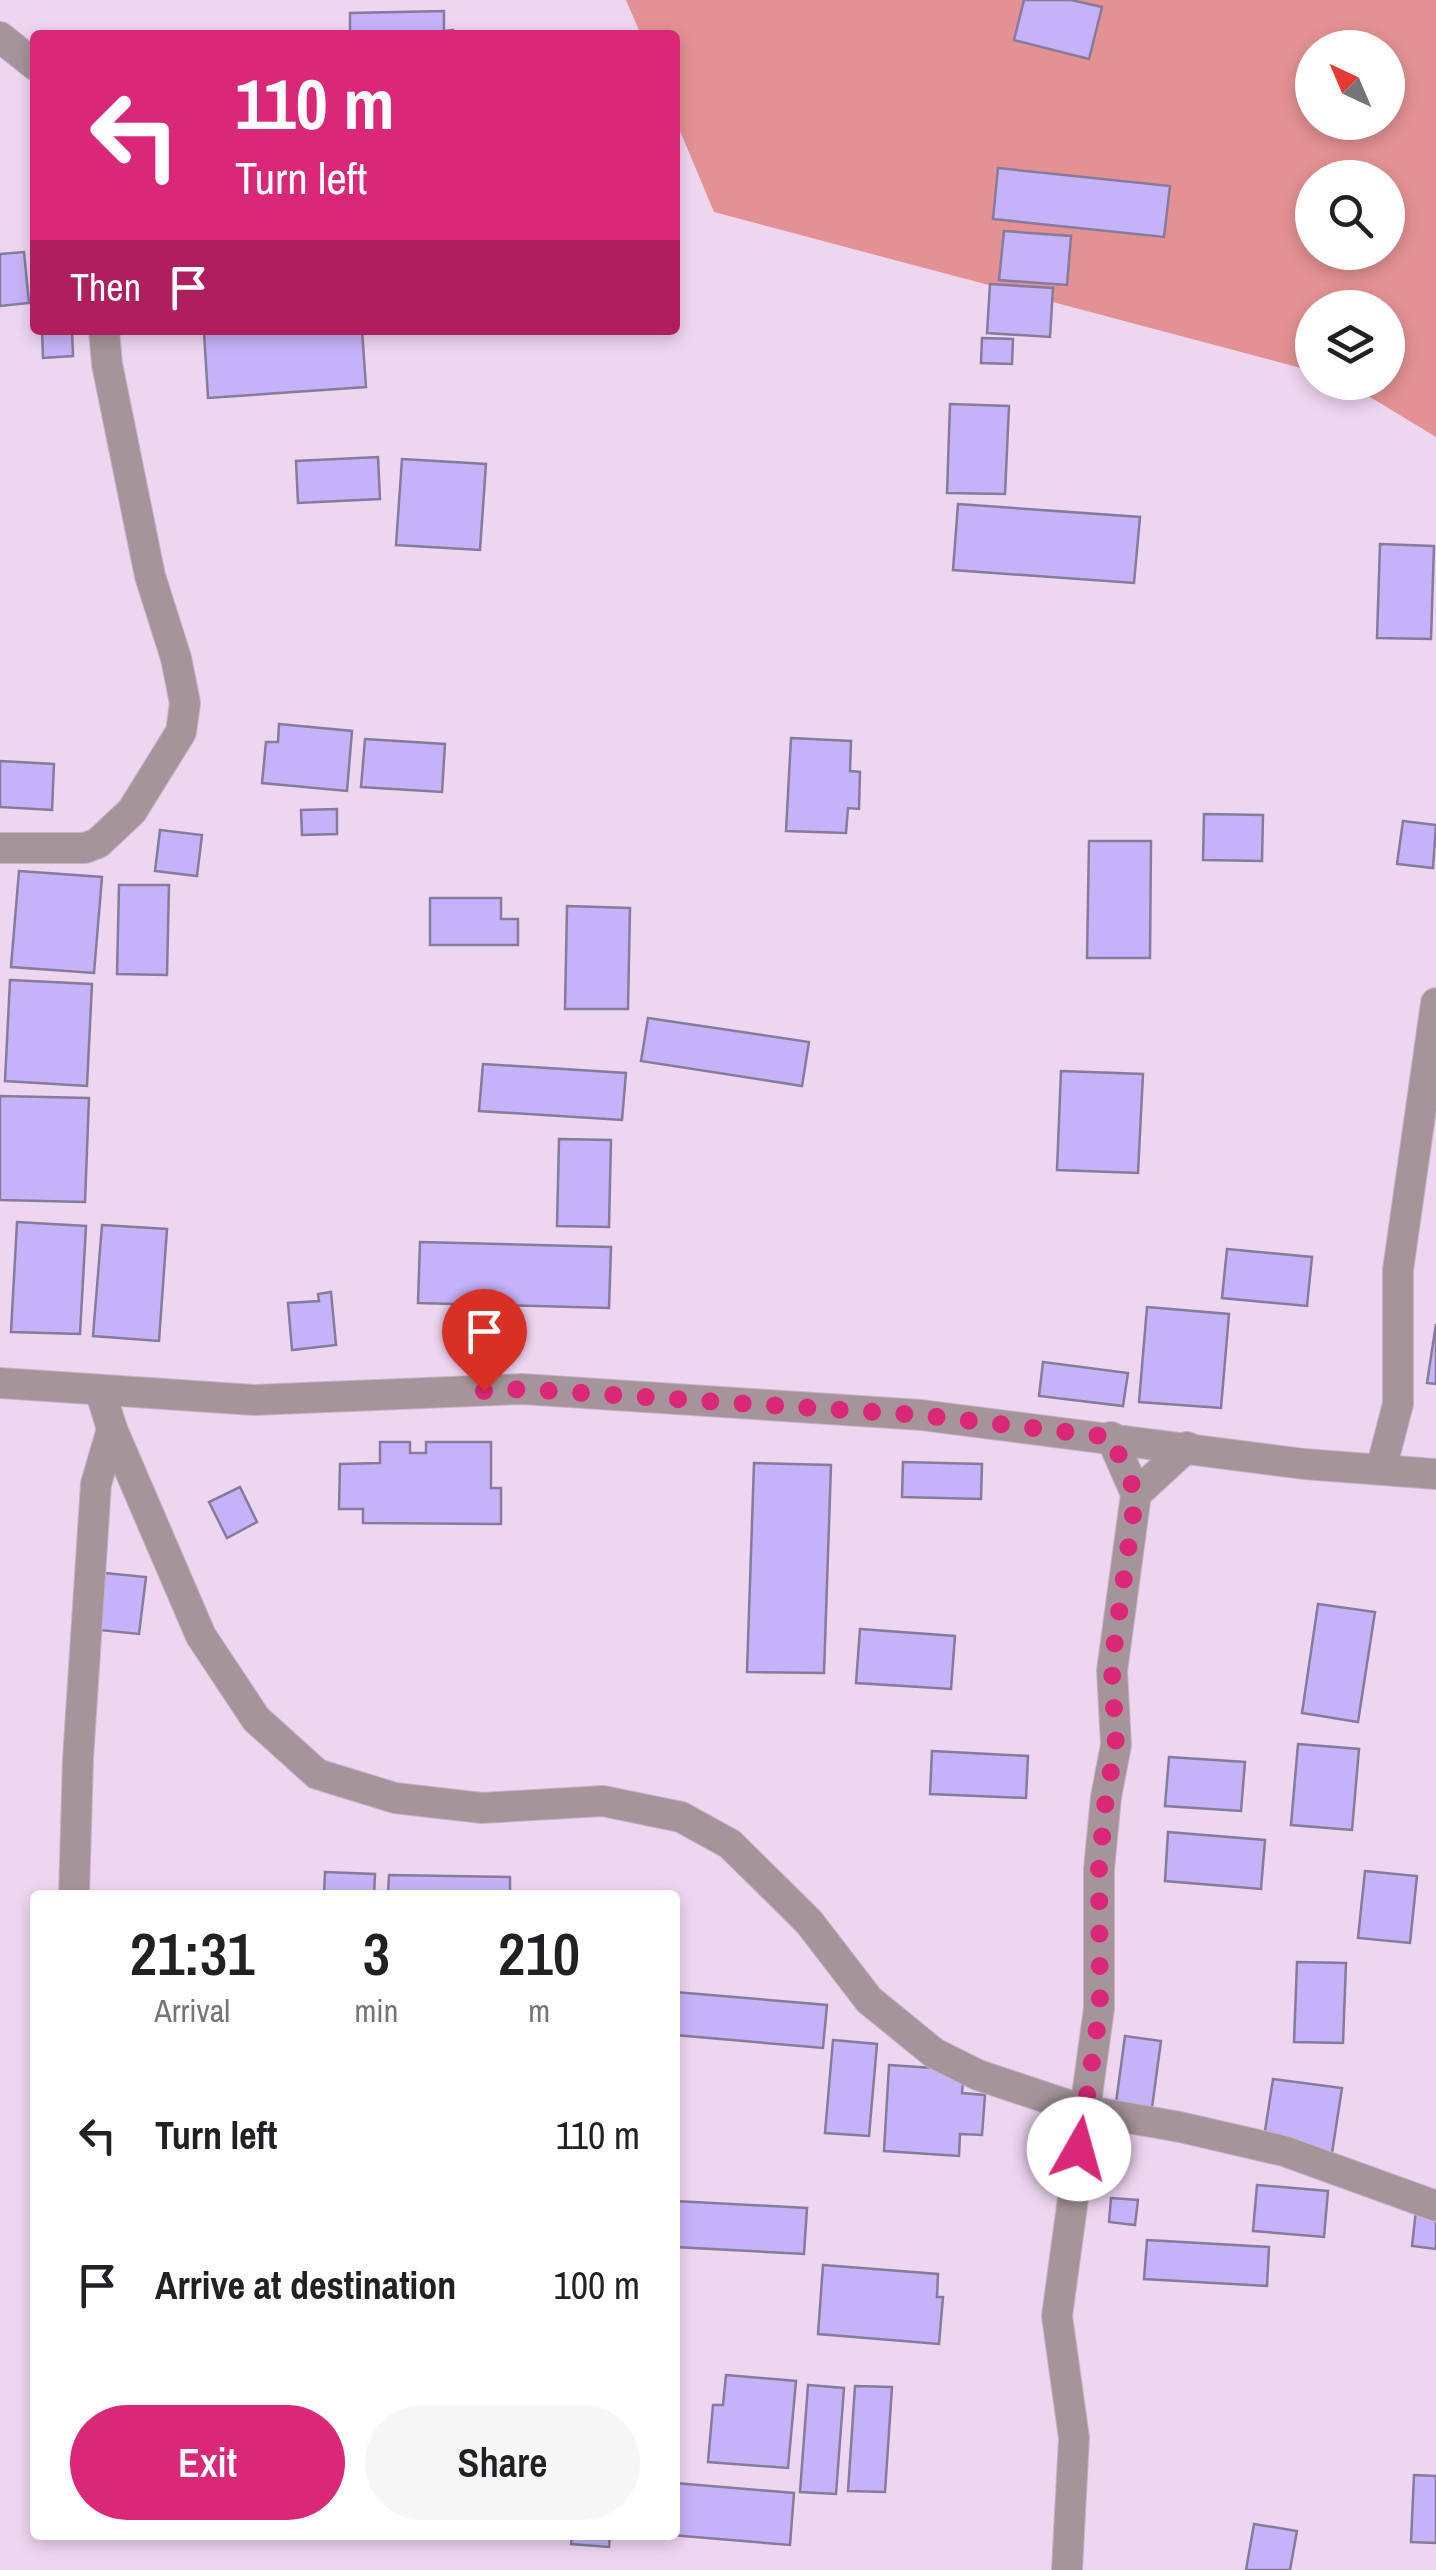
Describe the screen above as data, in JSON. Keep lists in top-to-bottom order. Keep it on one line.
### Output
{"north":"top left","page":{"turn":["110 m","Turn left"],"then":"Then","eta":["21:31","Arrival","3","min","210","m"],"list":[{"name":"Turn left","value":"110 m"},{"name":"Arrive at destination","value":"100 m"}],"buttons":["Exit","Share"]}}
